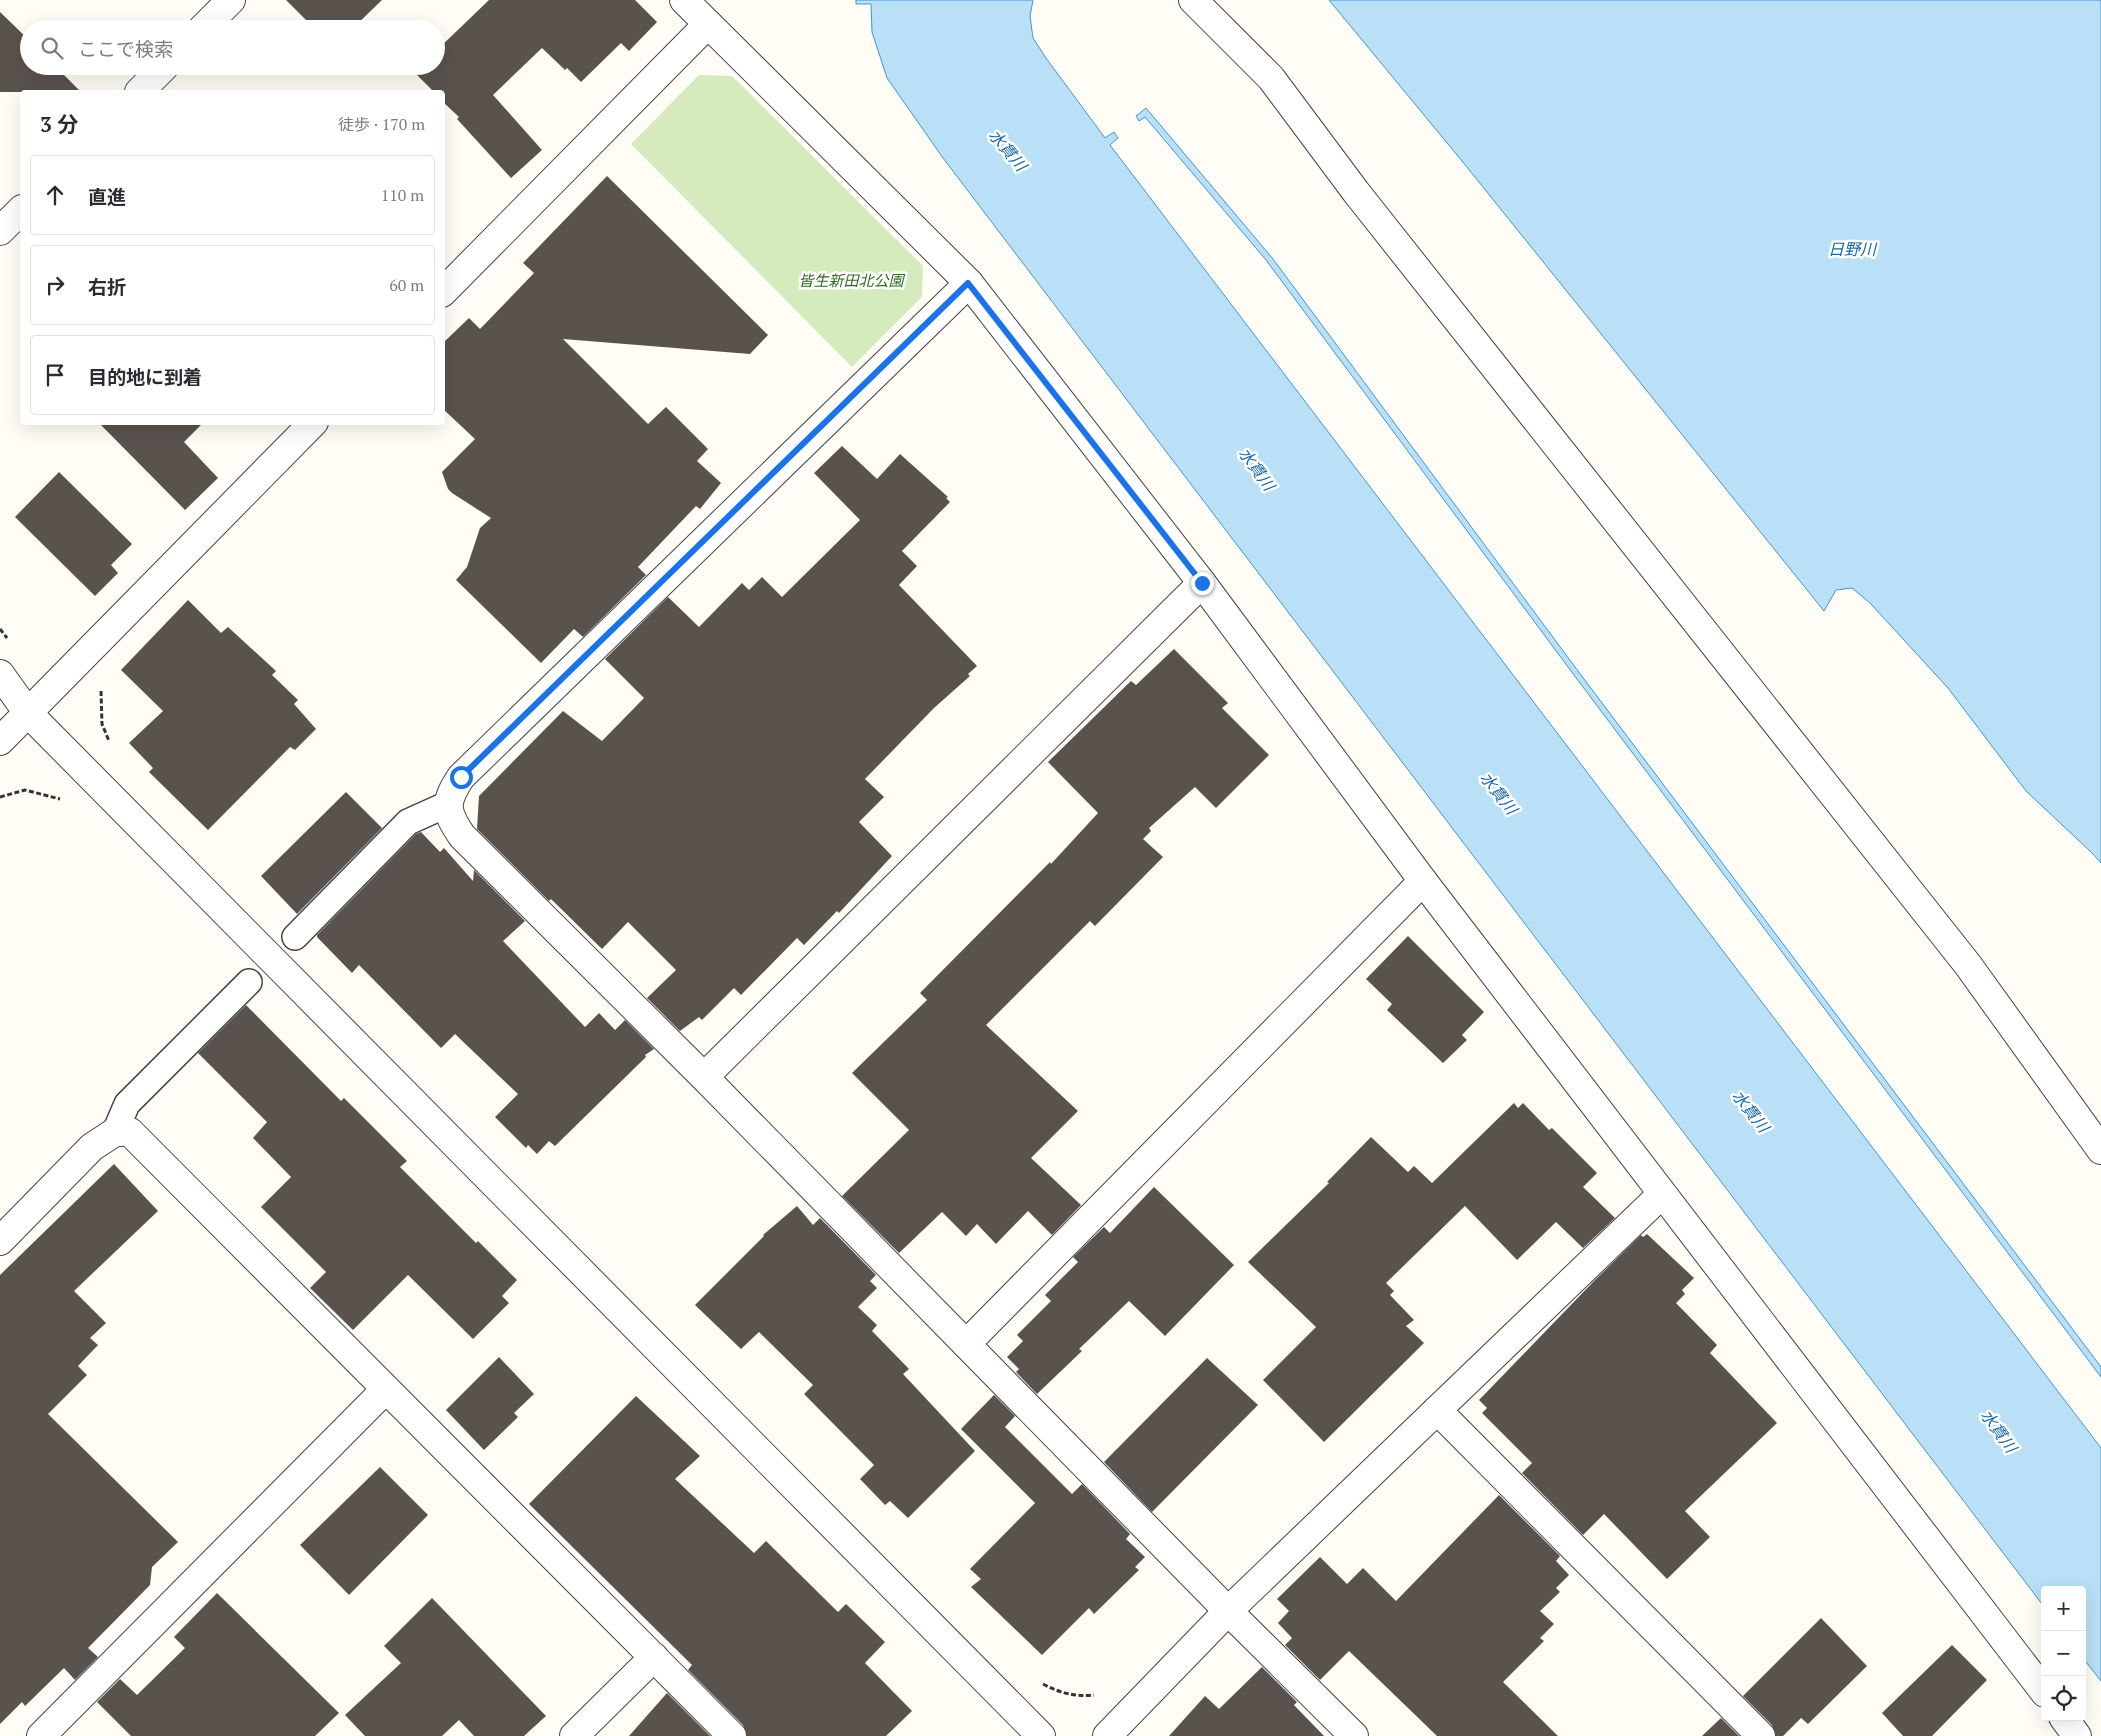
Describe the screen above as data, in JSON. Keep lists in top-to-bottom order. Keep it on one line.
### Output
{"water":["水貫川","日野川"],"parks":["皆生新田北公園"],"page":{"search":"ここで検索","heading":["3 分","徒歩 · 170 m"],"list":[["直進","110 m"],["右折","60 m"],"目的地に到着"],"map_buttons":["+","−"]}}
